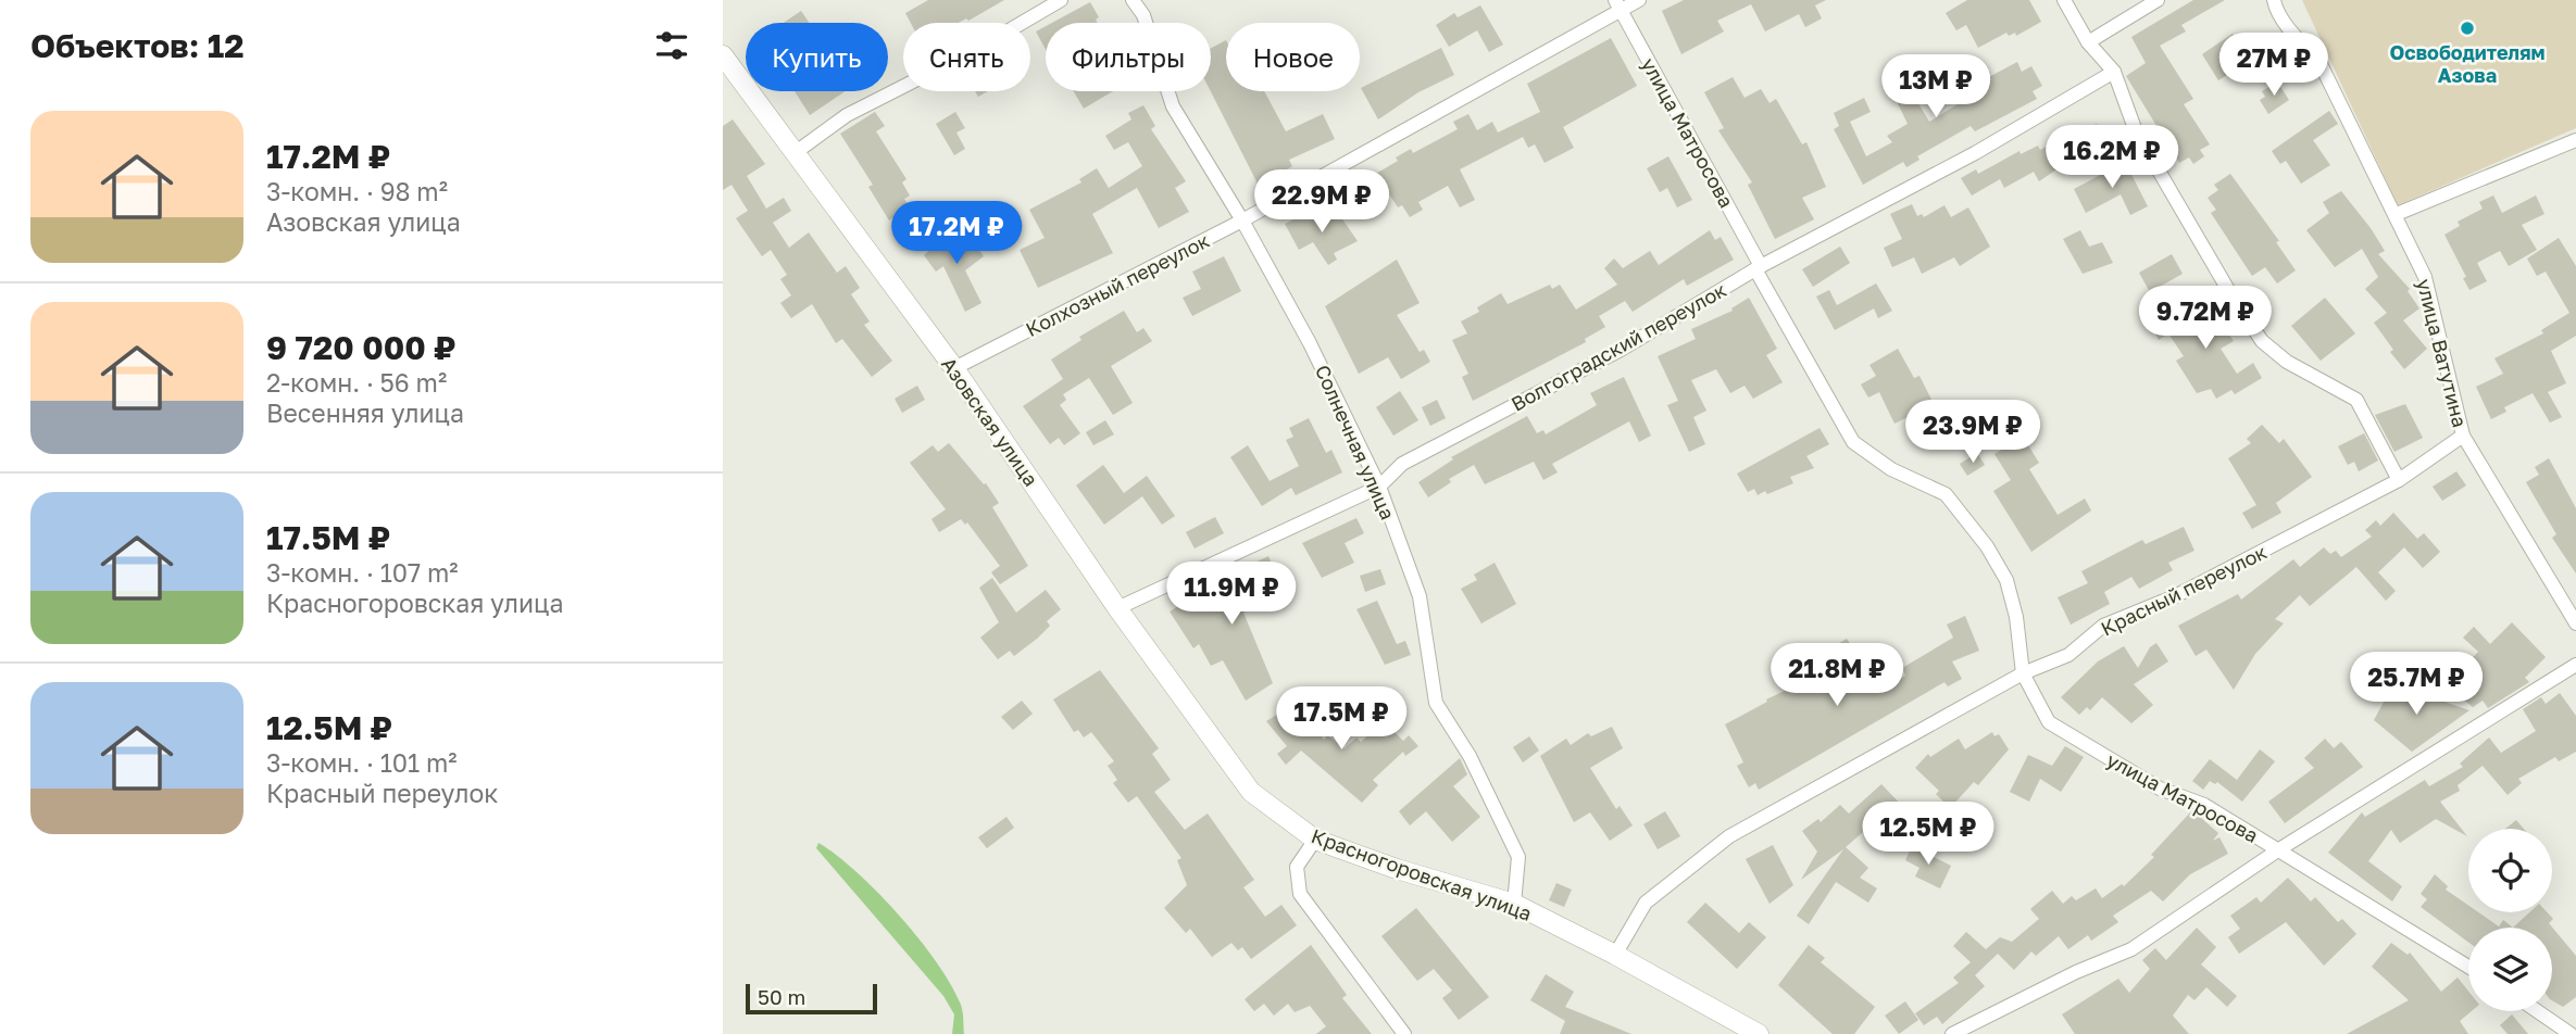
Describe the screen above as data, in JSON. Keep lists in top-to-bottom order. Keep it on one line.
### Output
{"streets":{"street":["улица Матросова","Колхозный переулок","Волгоградский переулок","улица Ватутина","Азовская улица","Солнечная улица","Красный переулок","Красногоровская улица"]},"crossings":[["улица Матросова","Колхозный переулок"],["улица Матросова","Волгоградский переулок"],["улица Матросова","Красный переулок"],["Колхозный переулок","Азовская улица"],["Колхозный переулок","Солнечная улица"],["Волгоградский переулок","Азовская улица"],["Волгоградский переулок","Солнечная улица"],["улица Ватутина","Красный переулок"],["Азовская улица","Красногоровская улица"],["Солнечная улица","Красногоровская улица"],["Красный переулок","Красногоровская улица"]],"places":["Освободителям Азова"],"scale_bar":"50 m","page":{"heading":"Объектов: 12","chip":["Купить","Снять","Фильтры","Новое"],"price":["27M ₽","13M ₽","16.2M ₽","22.9M ₽","17.2M ₽","9.72M ₽","23.9M ₽","11.9M ₽","21.8M ₽","25.7M ₽","17.5M ₽","12.5M ₽"],"list":[{"name":"17.2M ₽","note":"3-комн. · 98 m² · Азовская улица"},{"name":"9 720 000 ₽","note":"2-комн. · 56 m² · Весенняя улица"},{"name":"17.5M ₽","note":"3-комн. · 107 m² · Красногоровская улица"},{"name":"12.5M ₽","note":"3-комн. · 101 m² · Красный переулок"}],"scale":"50 m"}}
